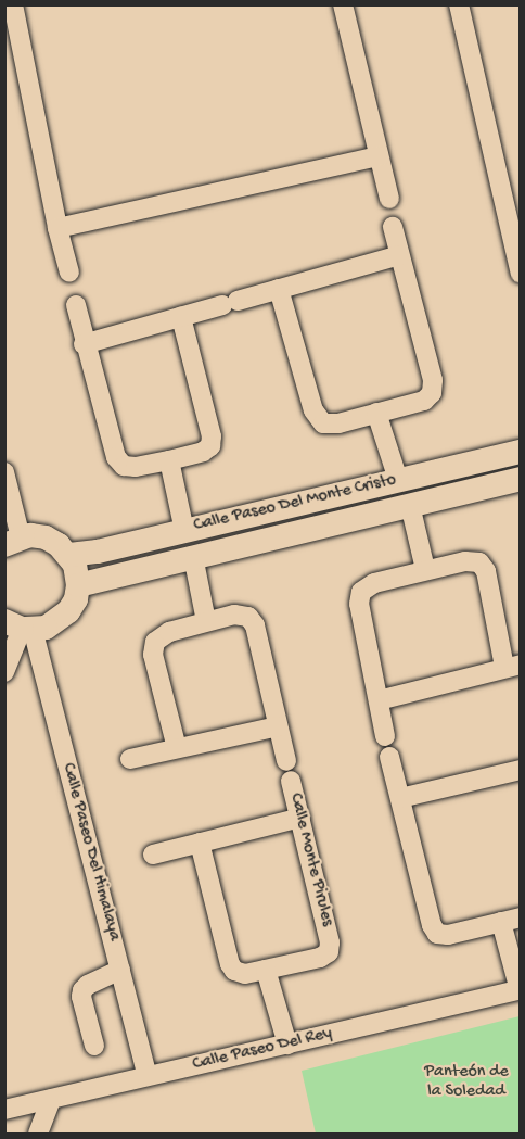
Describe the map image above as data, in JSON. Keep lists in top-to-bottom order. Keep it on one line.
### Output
{"streets":{"main road":["Calle Paseo Del Monte Cristo"],"street":["Calle Paseo Del Himalaya","Calle Monte Pirules","Calle Paseo Del Rey"]},"crossings":[["Calle Paseo Del Himalaya","Calle Paseo Del Rey"]],"parks":["Panteón de la Soledad"]}
